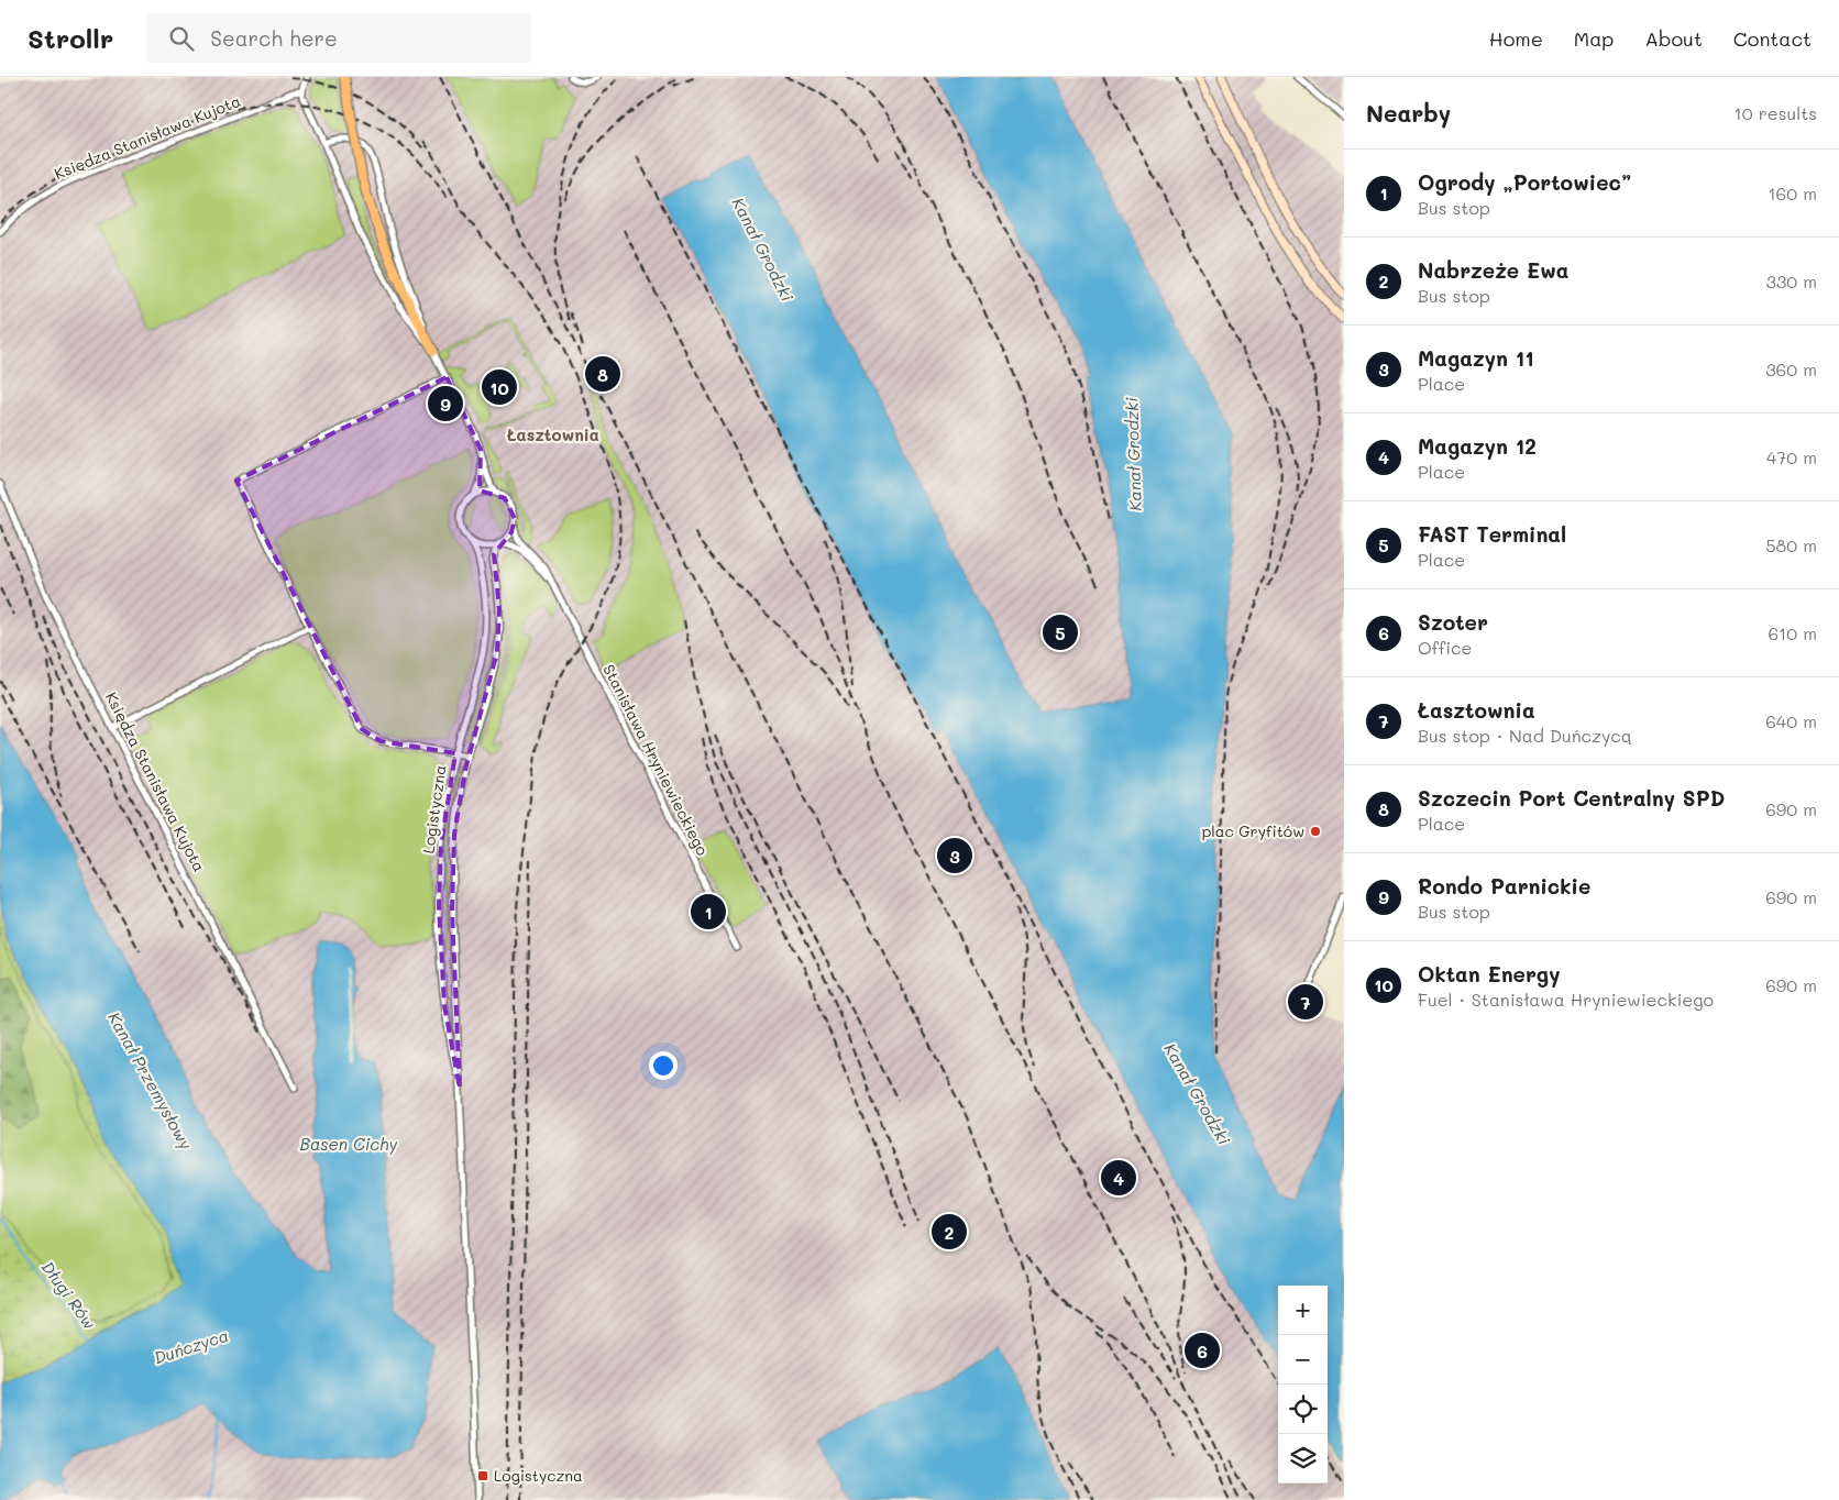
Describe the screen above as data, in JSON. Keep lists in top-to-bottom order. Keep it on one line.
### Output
{"streets":{"street":["Księdza Stanisława Kujota","Stanisława Hryniewieckiego","Logistyczna"]},"crossings":[["Stanisława Hryniewieckiego","Logistyczna"]],"districts":["Łasztownia"],"water":["Kanał Grodzki","Kanał Przemysłowy","Basen Cichy","Długi Rów","Duńczyca"],"places":{"other":["plac Gryfitów"],"transit":["Logistyczna"]},"page":{"header":"Strollr","search":"Search here","nav":["Home","Map","About","Contact"],"heading":["Nearby","10 results"],"list":[{"mark":"1","name":"Ogrody „Portowiec”","note":"Bus stop","value":"160 m"},{"mark":"2","name":"Nabrzeże Ewa","note":"Bus stop","value":"330 m"},{"mark":"3","name":"Magazyn 11","note":"Place","value":"360 m"},{"mark":"4","name":"Magazyn 12","note":"Place","value":"470 m"},{"mark":"5","name":"FAST Terminal","note":"Place","value":"580 m"},{"mark":"6","name":"Szoter","note":"Office","value":"610 m"},{"mark":"7","name":"Łasztownia","note":"Bus stop · Nad Duńczycą","value":"640 m"},{"mark":"8","name":"Szczecin Port Centralny SPD","note":"Place","value":"690 m"},{"mark":"9","name":"Rondo Parnickie","note":"Bus stop","value":"690 m"},{"mark":"10","name":"Oktan Energy","note":"Fuel · Stanisława Hryniewieckiego","value":"690 m"}],"pins":["8","10","9","5","3","1","7","4","2","6"],"map_buttons":["+","−"]}}
